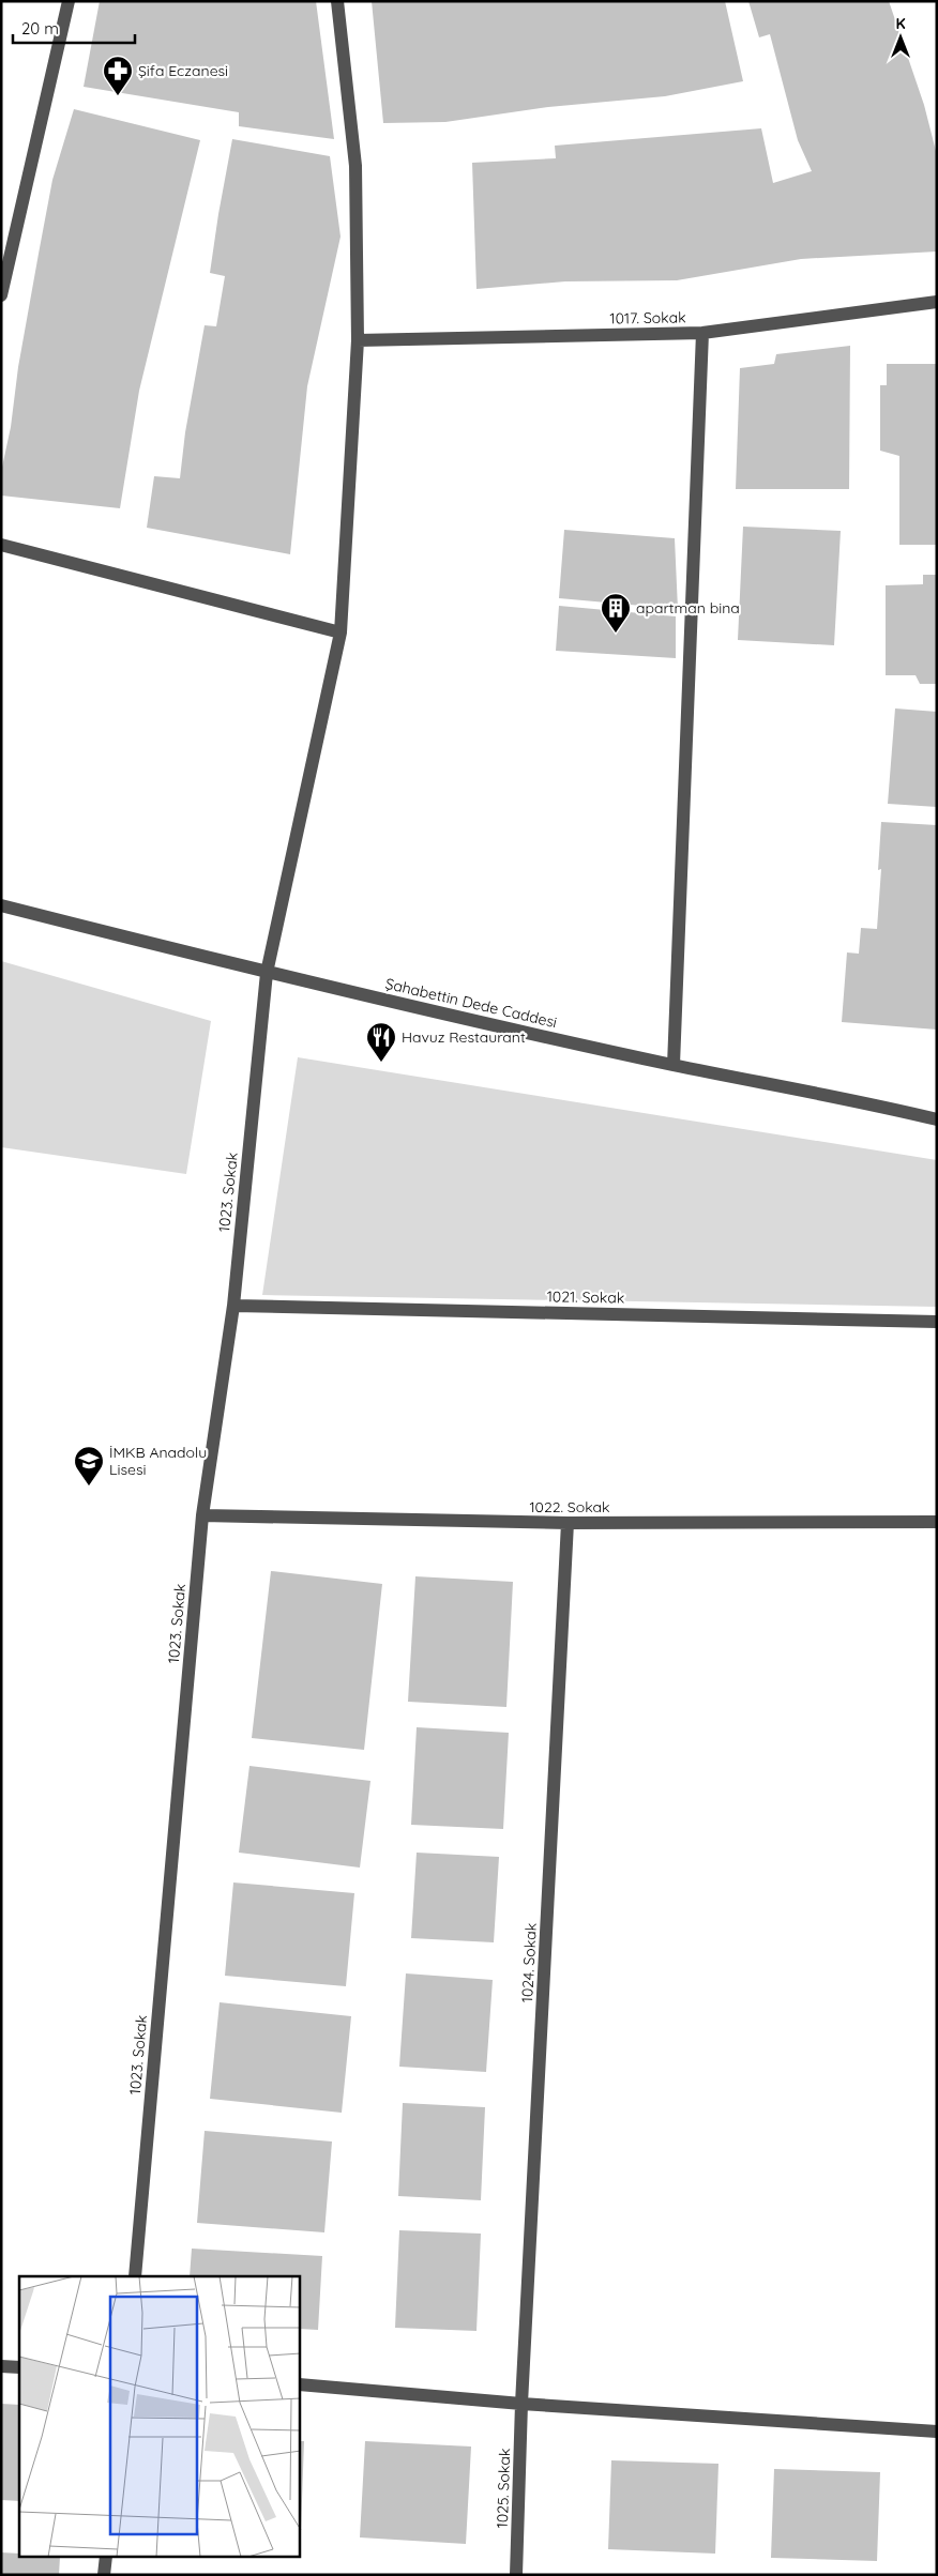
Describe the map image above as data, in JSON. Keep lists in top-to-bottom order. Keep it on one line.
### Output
{"streets":{"street":["1017. Sokak","Şahabettin Dede Caddesi","1023. Sokak","1021. Sokak","1022. Sokak","1024. Sokak","1025. Sokak"]},"crossings":[["1017. Sokak","1023. Sokak"],["Şahabettin Dede Caddesi","1023. Sokak"],["1023. Sokak","1021. Sokak"],["1023. Sokak","1022. Sokak"],["1022. Sokak","1024. Sokak"],["1024. Sokak","1025. Sokak"]],"places":{"pharmacy":["Şifa Eczanesi"],"building":["apartman bina"],"restaurant":["Havuz Restaurant"],"school or university":["İMKB Anadolu Lisesi"]},"scale_bar":"20 m","north":"top"}
